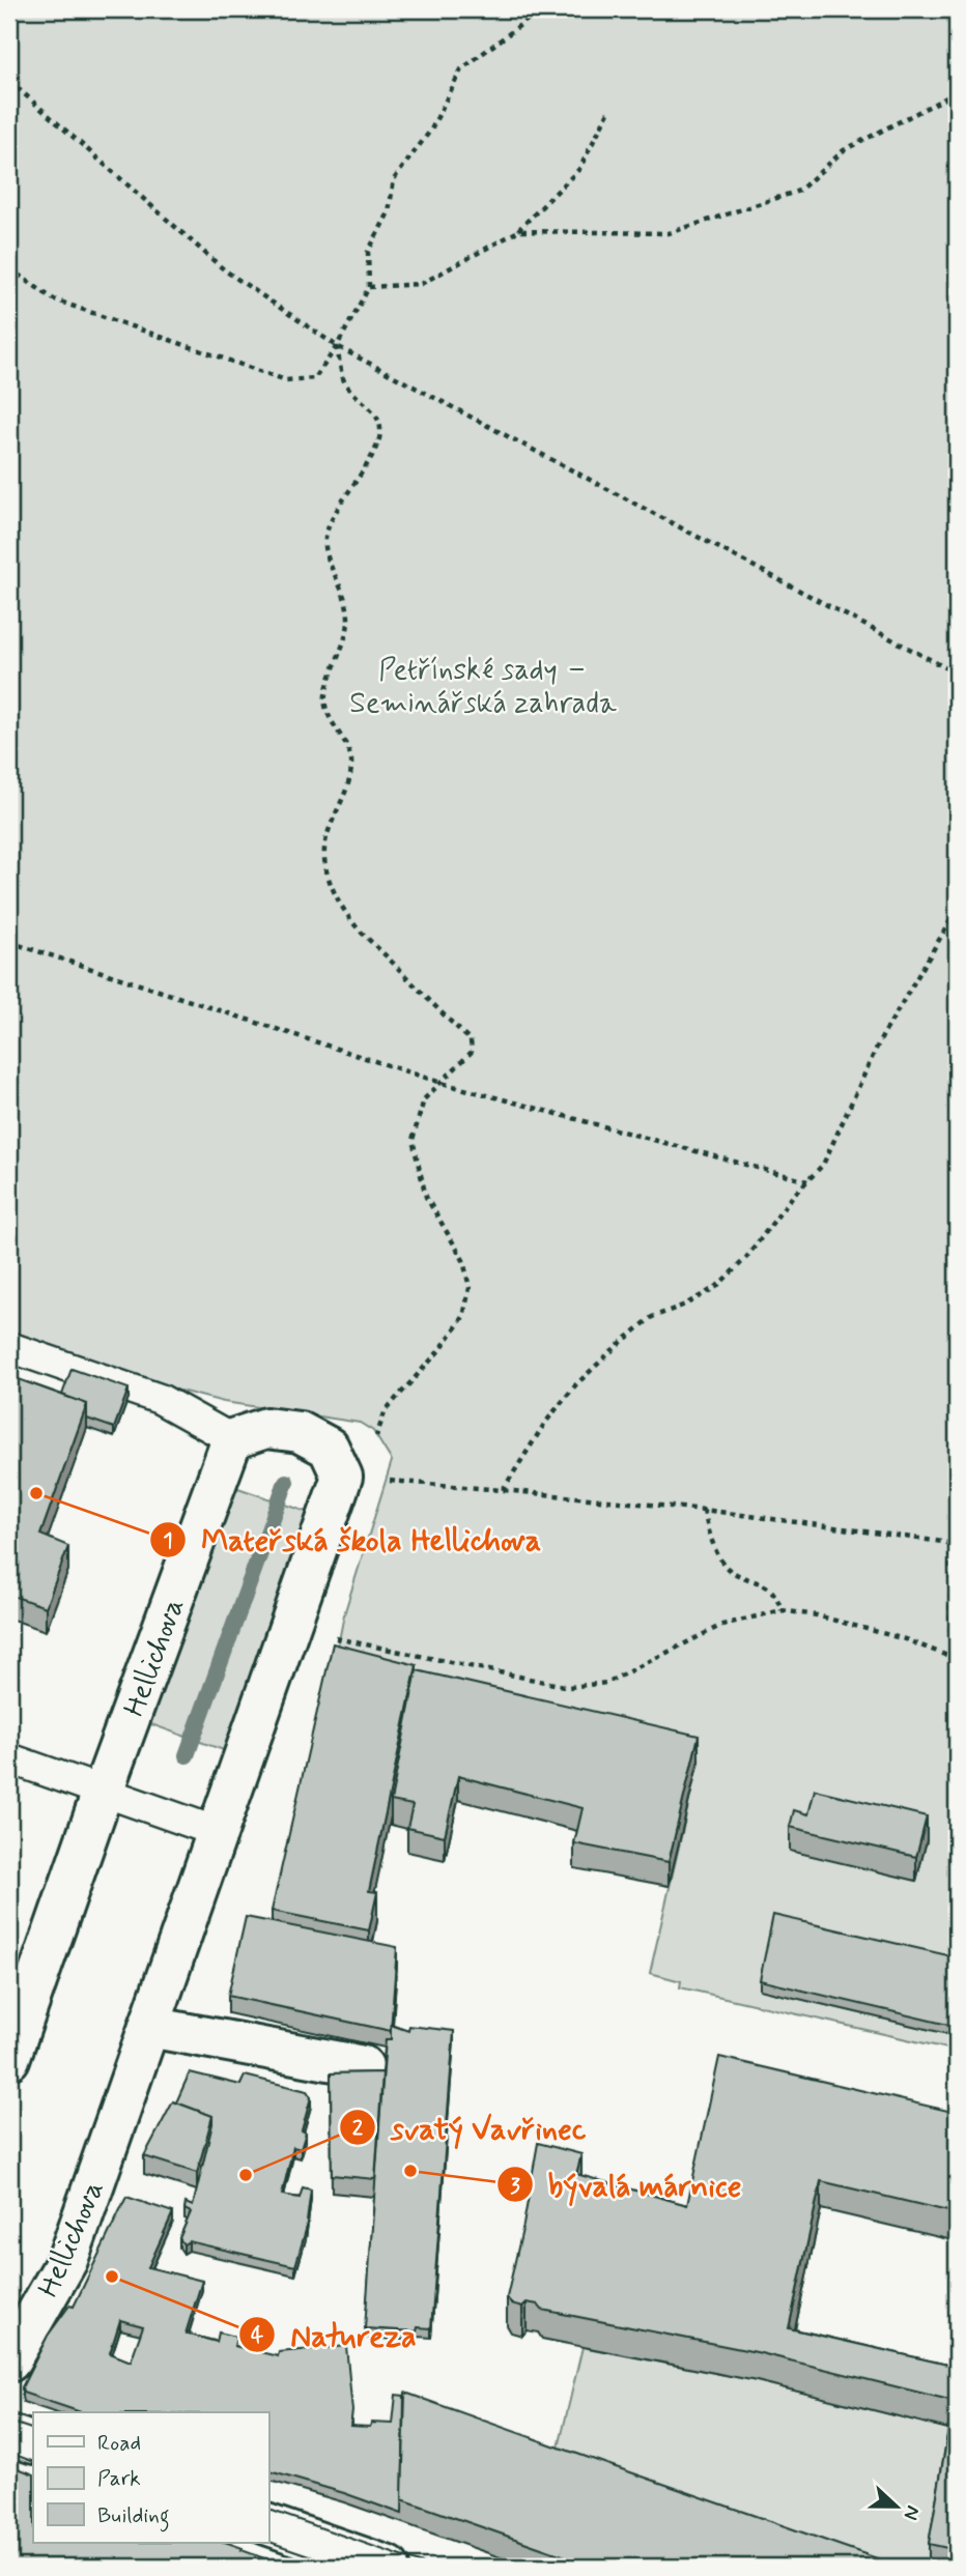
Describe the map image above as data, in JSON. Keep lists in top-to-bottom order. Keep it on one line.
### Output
{"streets":{"street":["Hellichova"]},"parks":["Petřínské sady – Seminářská zahrada"],"places":["Mateřská škola Hellichova","bývalá márnice","svatý Vavřinec","Natureza"],"legend":["Road","Park","Building"],"north":"right"}
